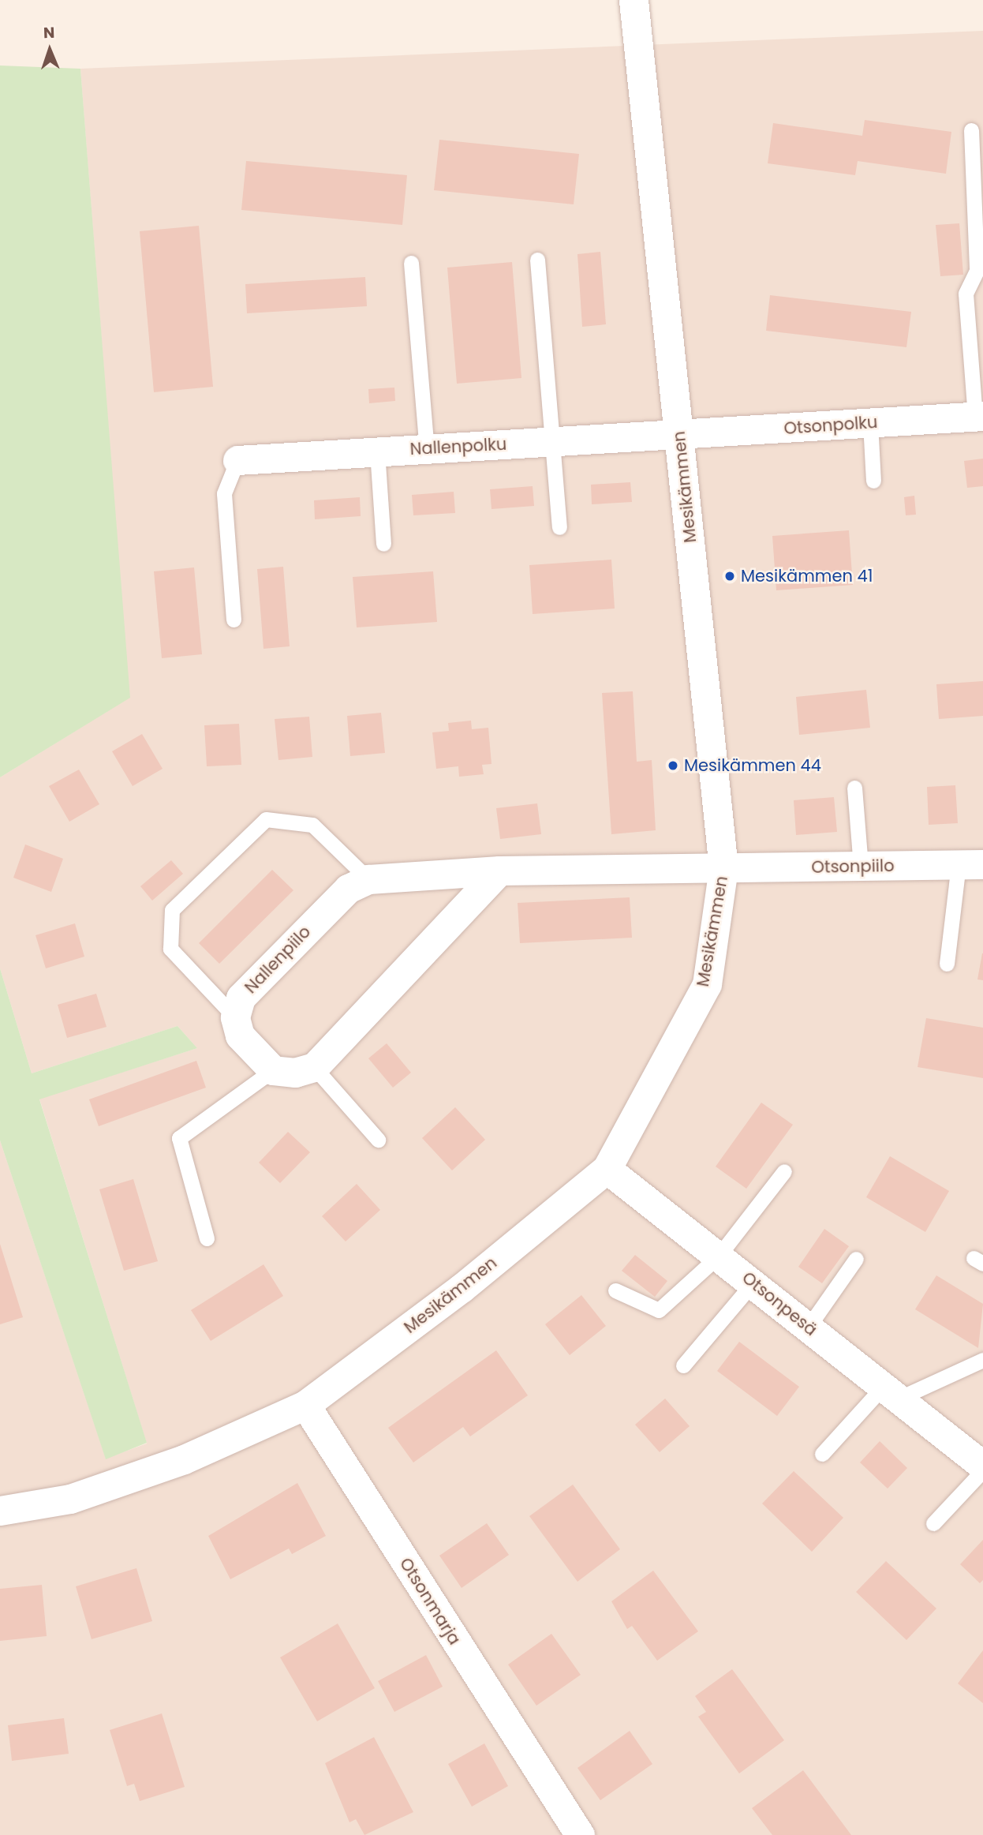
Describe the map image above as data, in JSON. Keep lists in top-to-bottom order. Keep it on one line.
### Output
{"streets":{"street":["Otsonpolku","Nallenpolku","Mesikämmen","Otsonpiilo","Nallenpiilo","Otsonpesä","Otsonmarja"]},"crossings":[["Otsonpolku","Nallenpolku"],["Otsonpolku","Mesikämmen"],["Nallenpolku","Mesikämmen"],["Mesikämmen","Otsonpiilo"],["Mesikämmen","Nallenpiilo"],["Mesikämmen","Otsonpesä"],["Mesikämmen","Otsonmarja"],["Otsonpiilo","Nallenpiilo"]],"places":["Mesikämmen 41","Mesikämmen 44"],"north":"top"}
